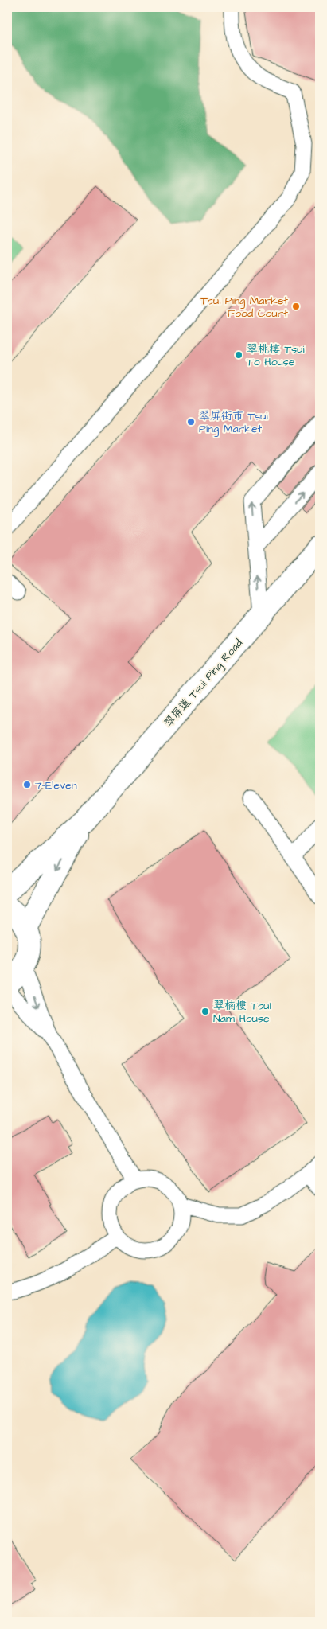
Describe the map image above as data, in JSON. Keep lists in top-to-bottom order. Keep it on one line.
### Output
{"streets":{"street":["翠屏道 Tsui Ping Road"]},"places":["Tsui Ping Market Food Court","翠桃樓 Tsui To House","翠屏街市 Tsui Ping Market","7-Eleven","翠楠樓 Tsui Nam House"]}
